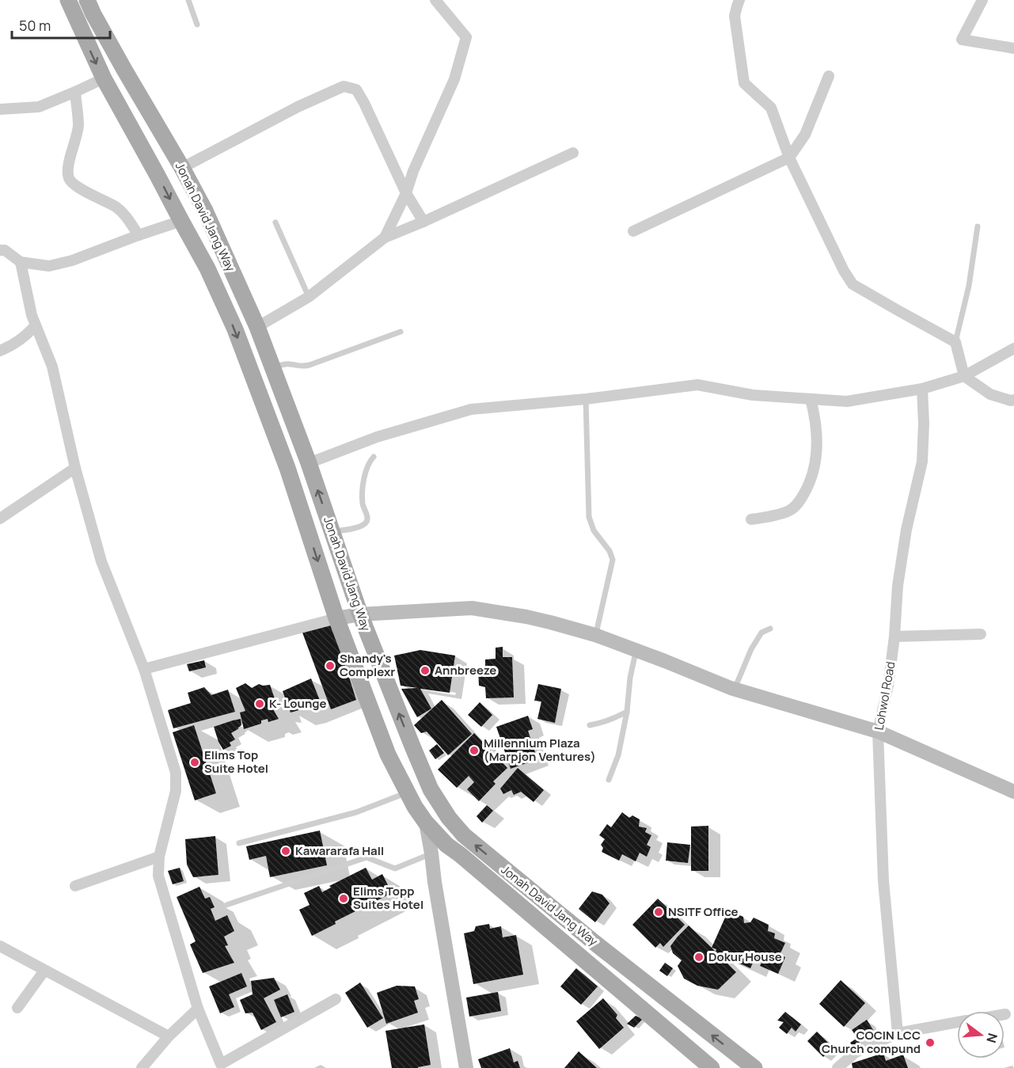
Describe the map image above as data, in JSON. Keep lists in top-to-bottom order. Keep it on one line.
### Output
{"streets":{"main road":["Jonah David Jang Way"],"street":["Lohwol Road"]},"places":["Shandy's Complexr","Annbreeze","K- Lounge","Millennium Plaza (Marpjon Ventures)","Elims Top Suite Hotel","Kawararafa Hall","Elims Topp Suites Hotel","NSITF Office","Dokur House","COCIN LCC Church compund"],"scale_bar":"50 m","north":"right"}
